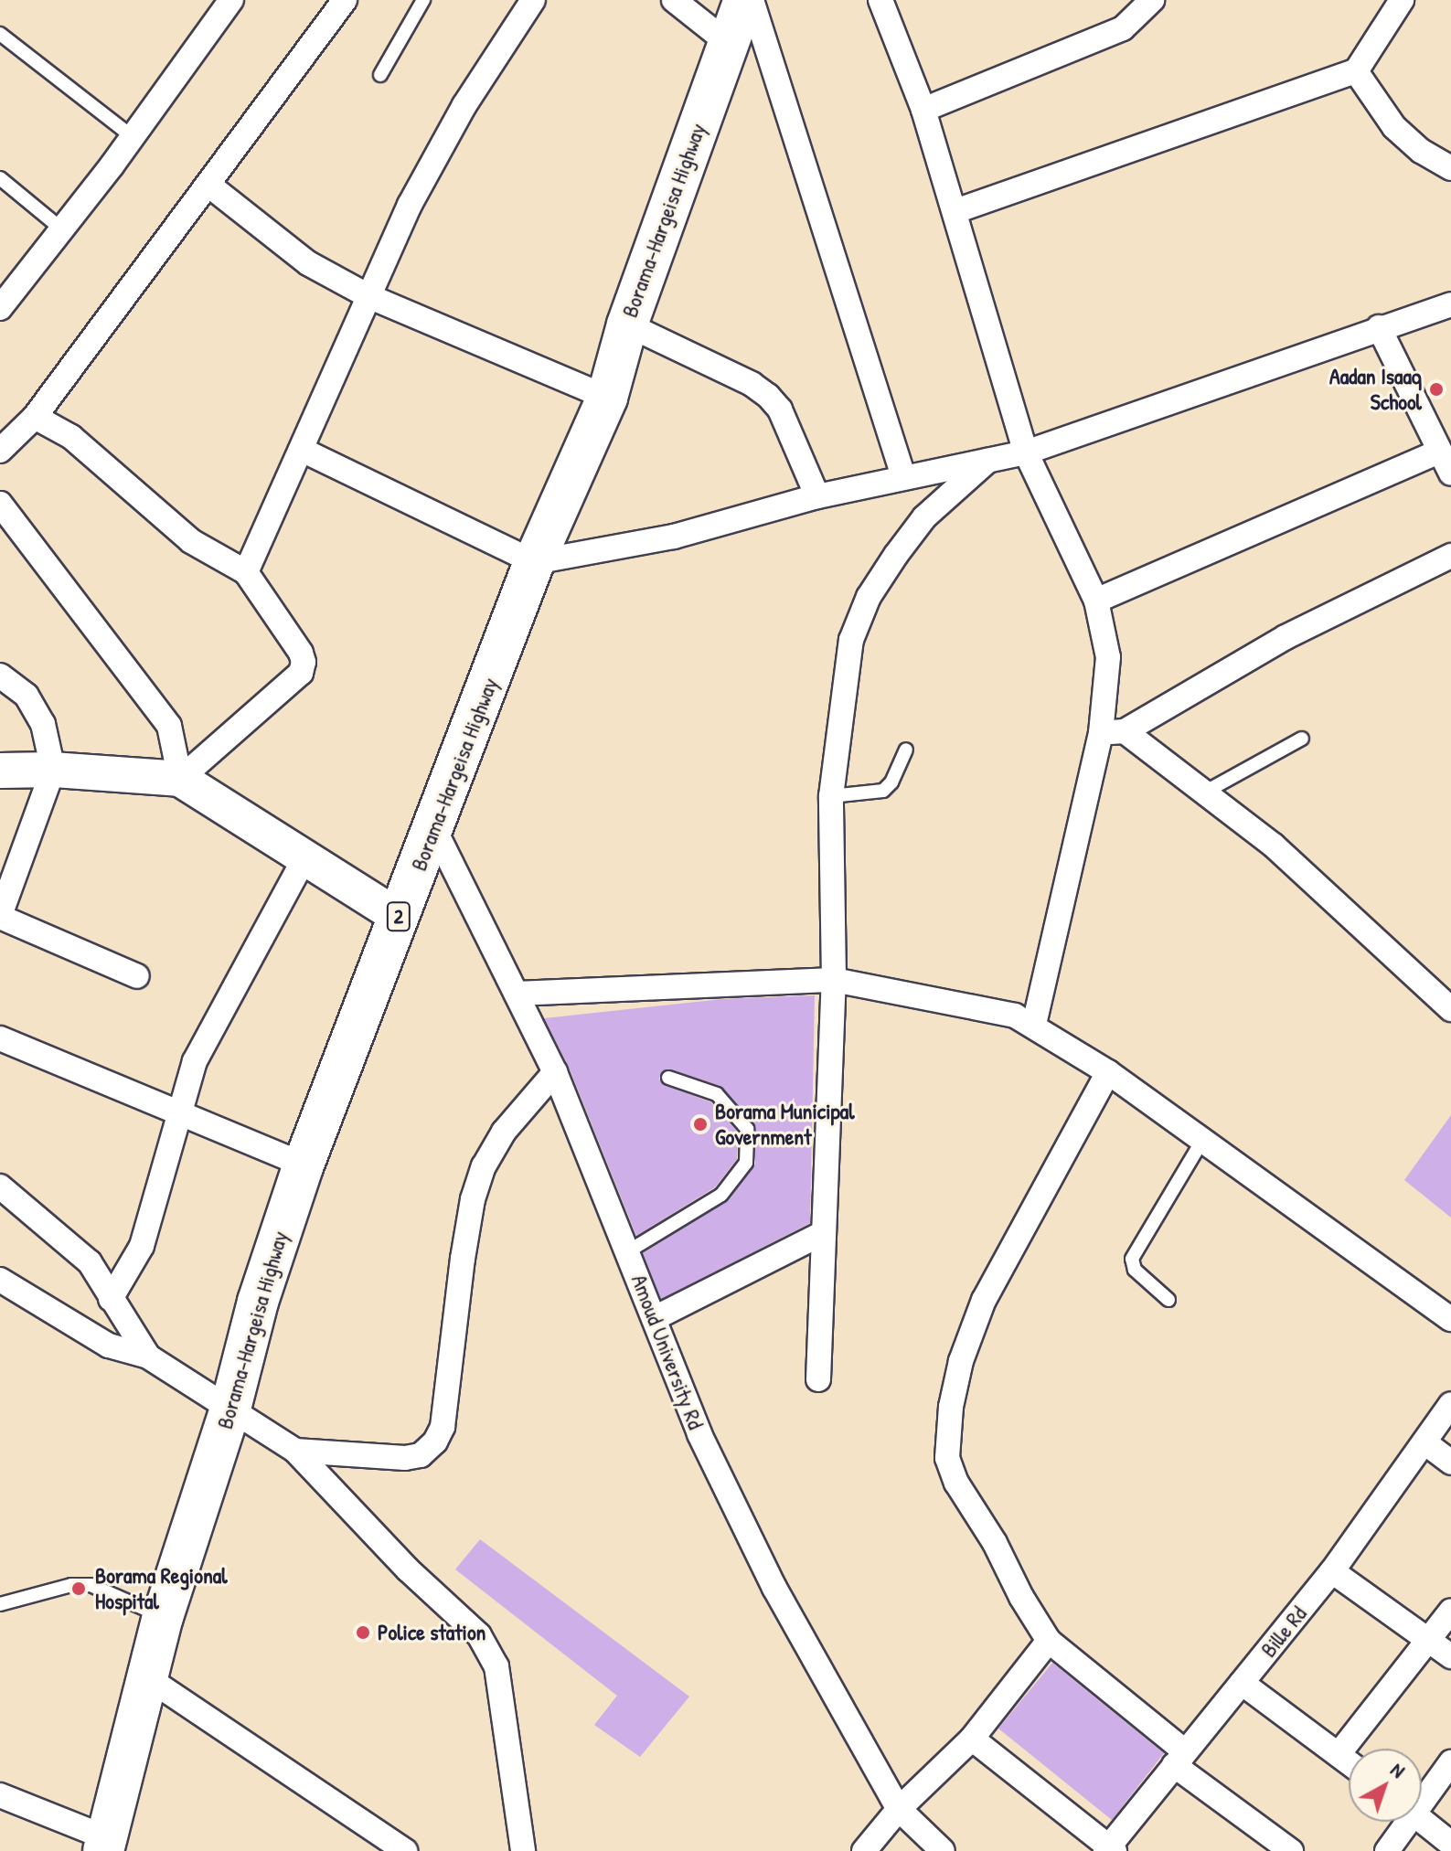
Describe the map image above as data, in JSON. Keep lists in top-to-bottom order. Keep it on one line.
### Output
{"streets":{"highway":["Borama-Hargeisa Highway","2"],"street":["Amoud University Rd","Bille Rd"]},"crossings":[["Borama-Hargeisa Highway","Amoud University Rd"]],"places":["Aadan Isaaq School","Borama Municipal Government","Borama Regional Hospital","Police station"],"north":"top right"}
